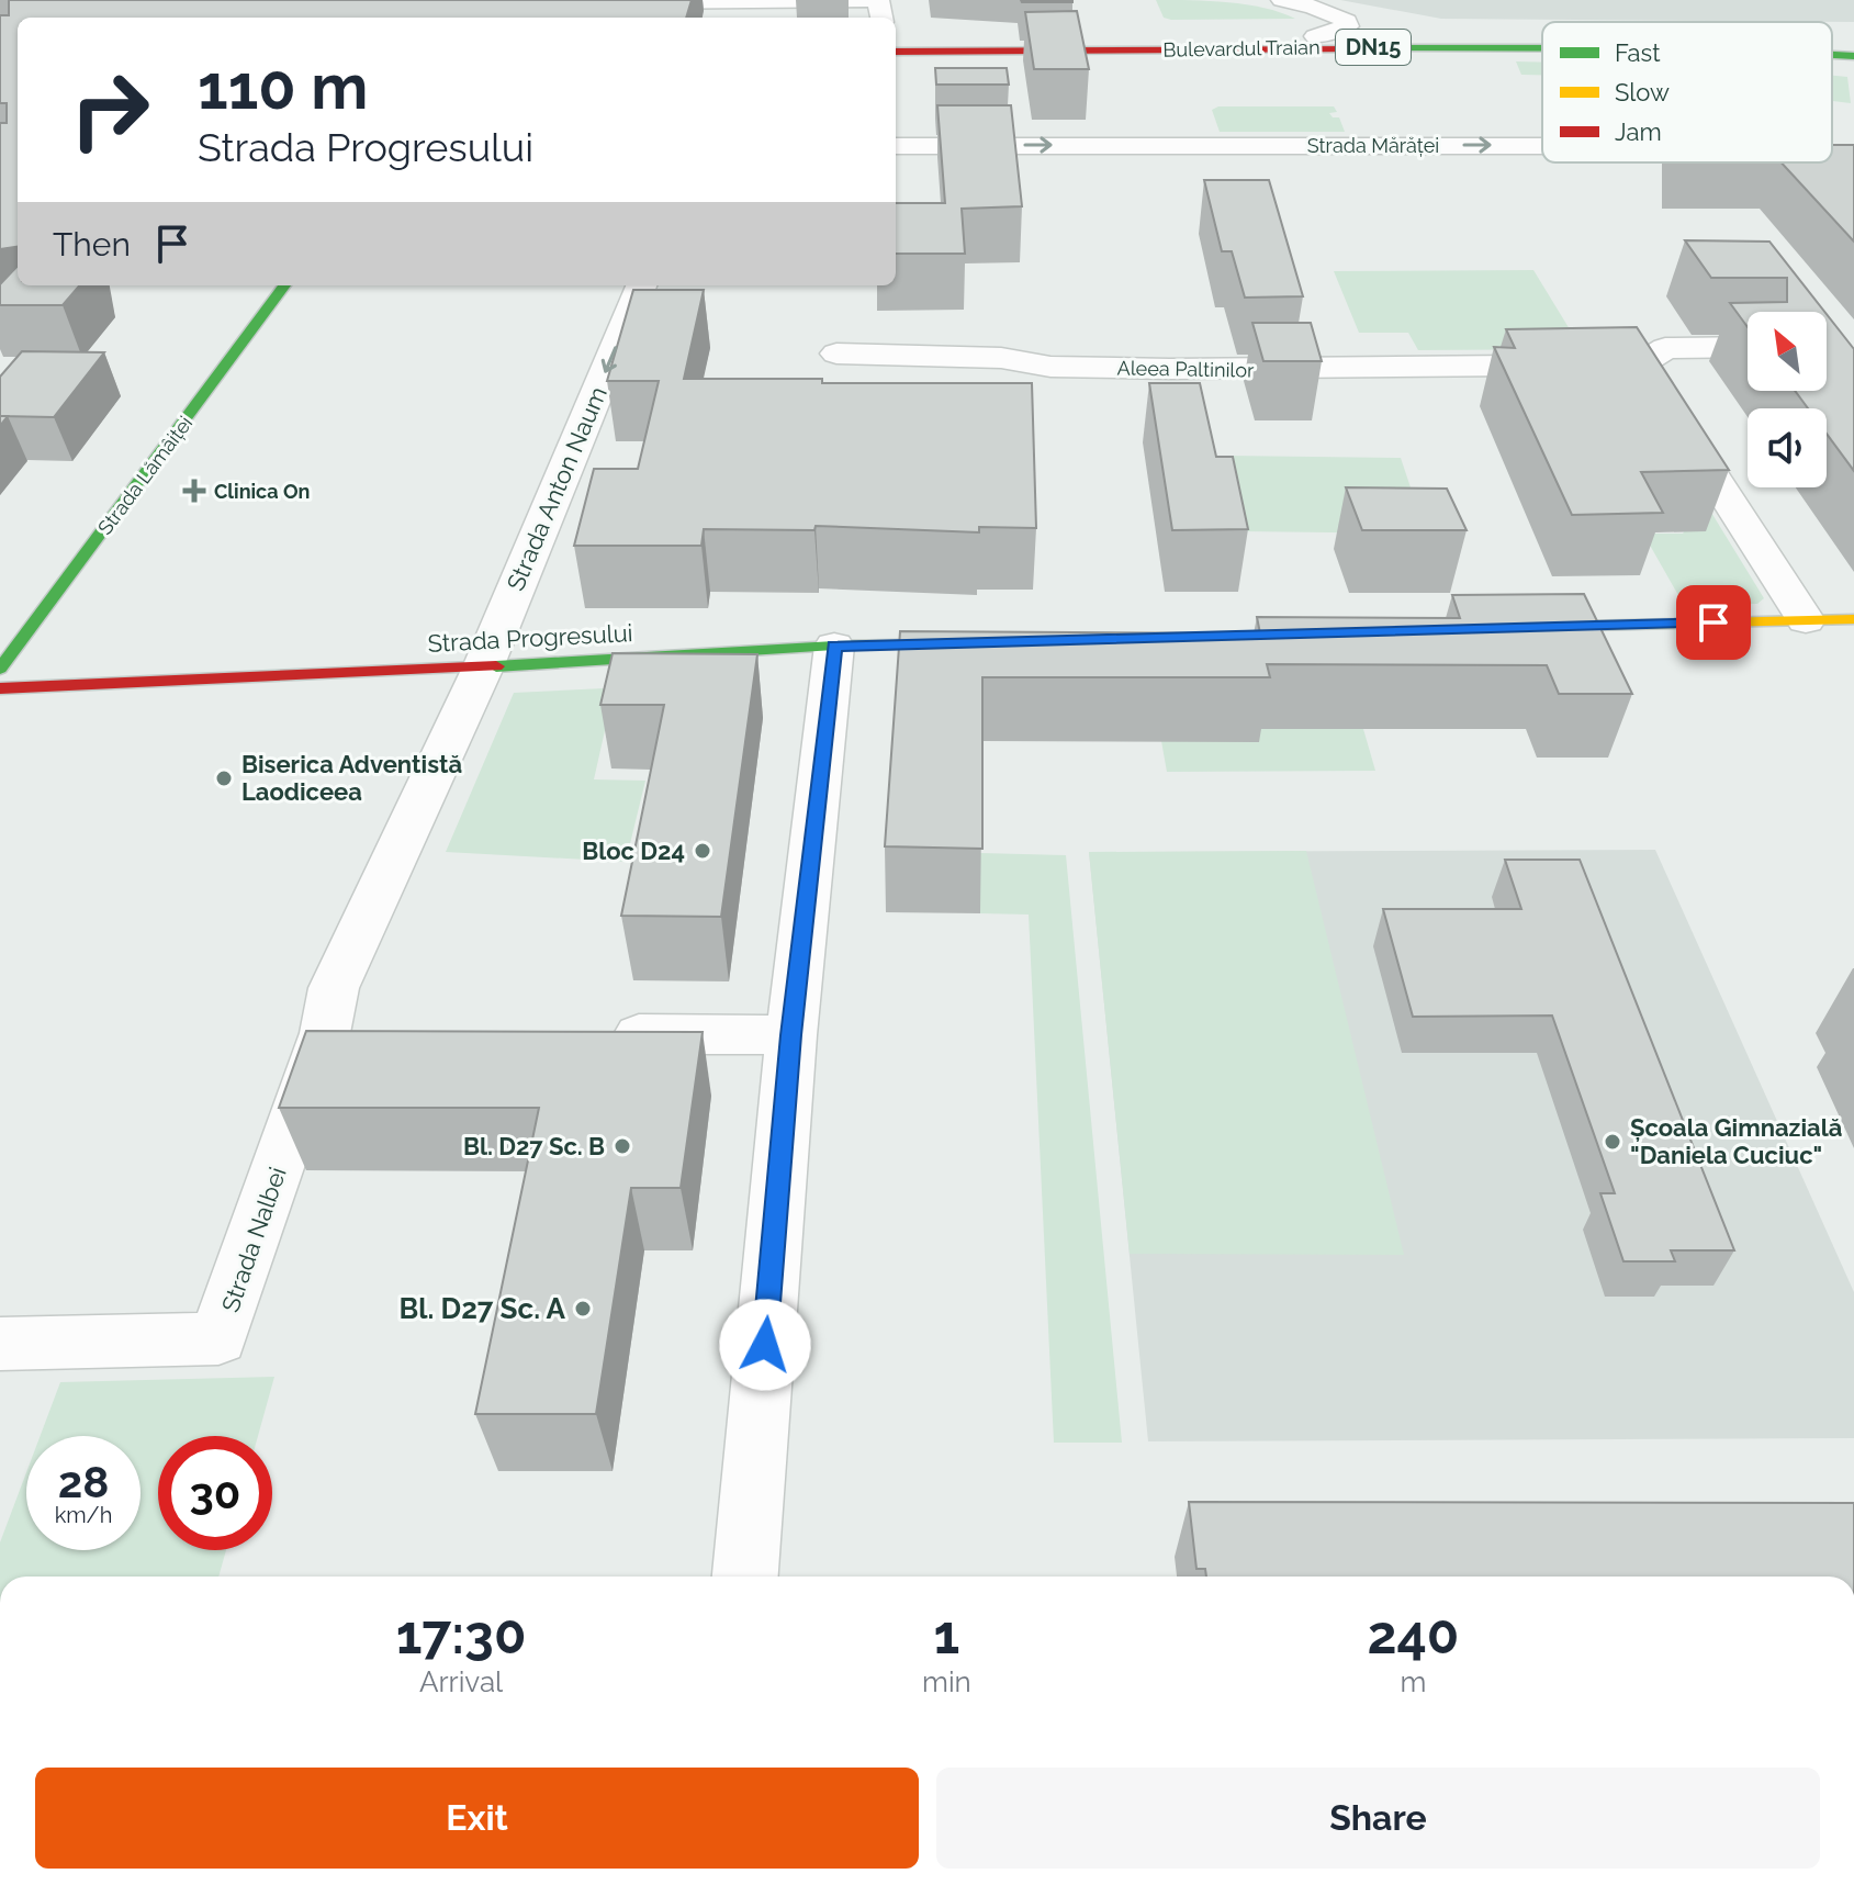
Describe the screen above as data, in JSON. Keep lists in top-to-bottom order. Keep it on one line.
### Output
{"streets":{"main road":["DN15","Bulevardul Traian","Strada Lămâiței","Strada Progresului"],"street":["Strada Mărăței","Aleea Paltinilor","Strada Anton Naum","Strada Nalbei"]},"crossings":[["Strada Anton Naum","Strada Progresului"],["Strada Anton Naum","Strada Nalbei"]],"one_way":["Strada Mărăței"],"places":{"health":["Clinica On"],"other":["Biserica Adventistă Laodiceea","Bloc D24","Școala Gimnazială \"Daniela Cuciuc\"","Bl. D27 Sc. B","Bl. D27 Sc. A"]},"legend":["Fast","Slow","Jam"],"north":"top left","page":{"turn":["110 m","Strada Progresului"],"then":"Then","speed":"28 km/h","limit":"30","eta":["17:30","Arrival","1","min","240","m"],"buttons":["Exit","Share"]}}
